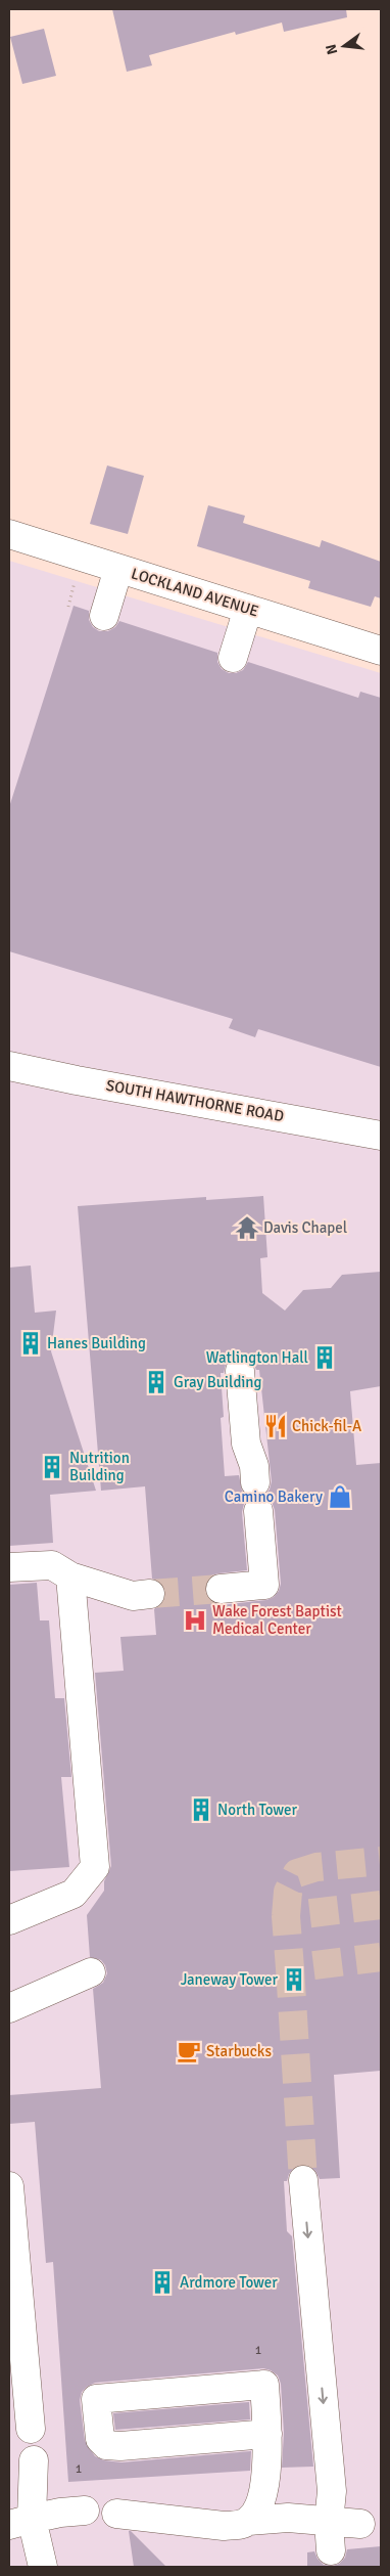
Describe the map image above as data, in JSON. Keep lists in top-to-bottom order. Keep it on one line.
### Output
{"streets":{"street":["LOCKLAND AVENUE","SOUTH HAWTHORNE ROAD"]},"places":{"temple":["Davis Chapel"],"building":["Hanes Building","Watlington Hall","Gray Building","Nutrition Building","North Tower","Janeway Tower","Ardmore Tower"],"restaurant":["Chick-fil-A"],"shop":["Camino Bakery"],"hospital":["Wake Forest Baptist Medical Center"],"cafe":["Starbucks"]},"house_numbers":["1","1"],"north":"left"}
